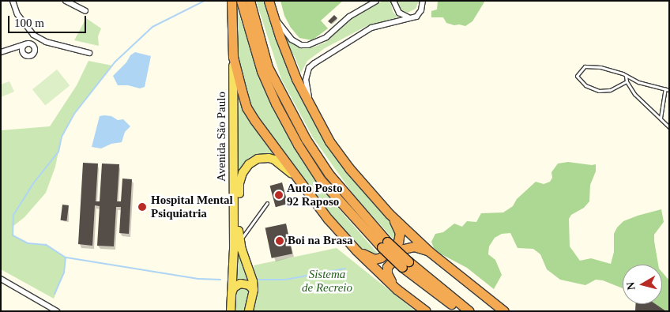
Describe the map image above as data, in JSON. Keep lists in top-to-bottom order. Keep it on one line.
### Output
{"streets":{"main road":["Avenida São Paulo"]},"parks":["Sistema de Recreio"],"places":["Auto Posto 92 Raposo","Hospital Mental Psiquiatria","Boi na Brasa"],"scale_bar":"100 m","north":"left"}
